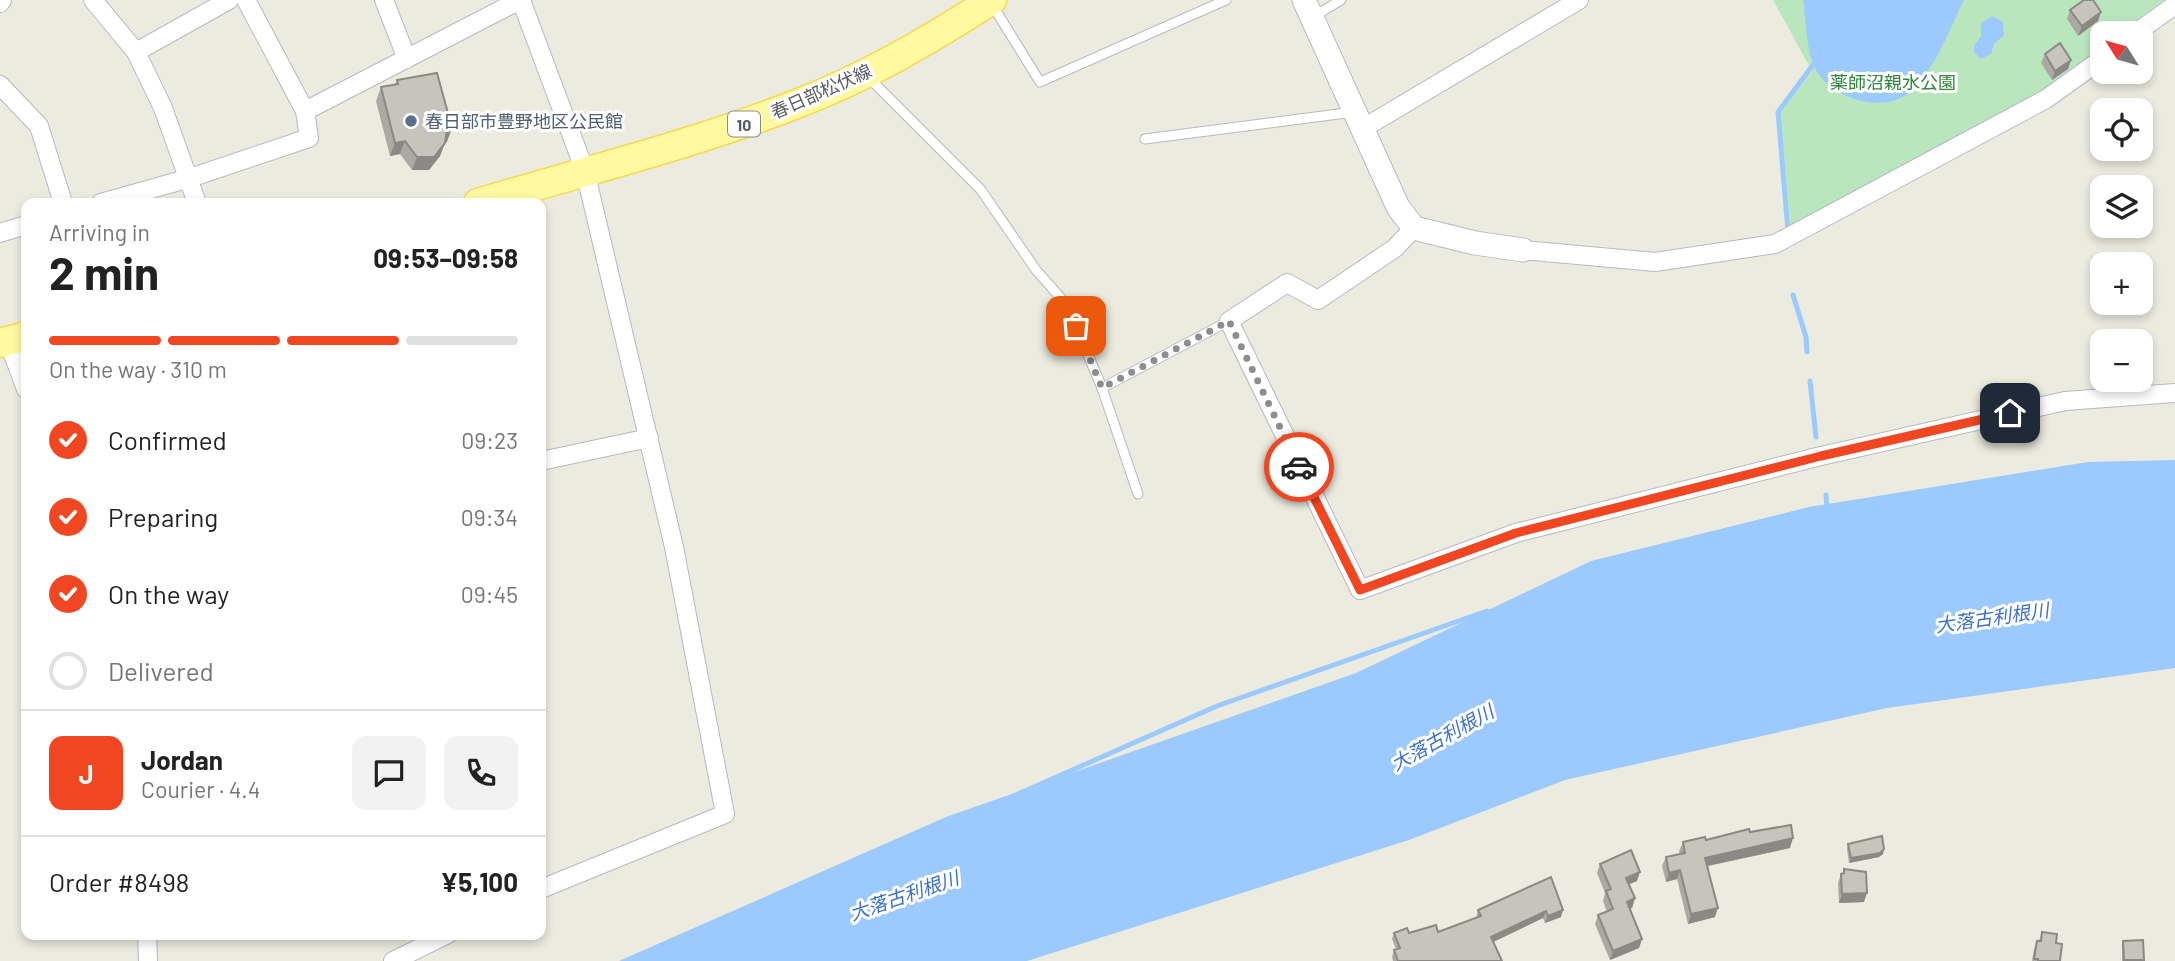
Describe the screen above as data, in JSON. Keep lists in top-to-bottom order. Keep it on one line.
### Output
{"streets":{"main road":["春日部松伏線","10"]},"water":["大落古利根川"],"parks":["薬師沼親水公園"],"places":["春日部市豊野地区公民館"],"north":"top left","page":{"map_buttons":["+","−"],"heading":["2 min","Arriving in","09:53–09:58"],"panel":["Jordan","Courier · 4.4","Order #8498","¥5,100"],"bar":"On the way · 310 m","list":[["Confirmed","09:23"],["Preparing","09:34"],["On the way","09:45"],"Delivered"],"round":"J"}}
